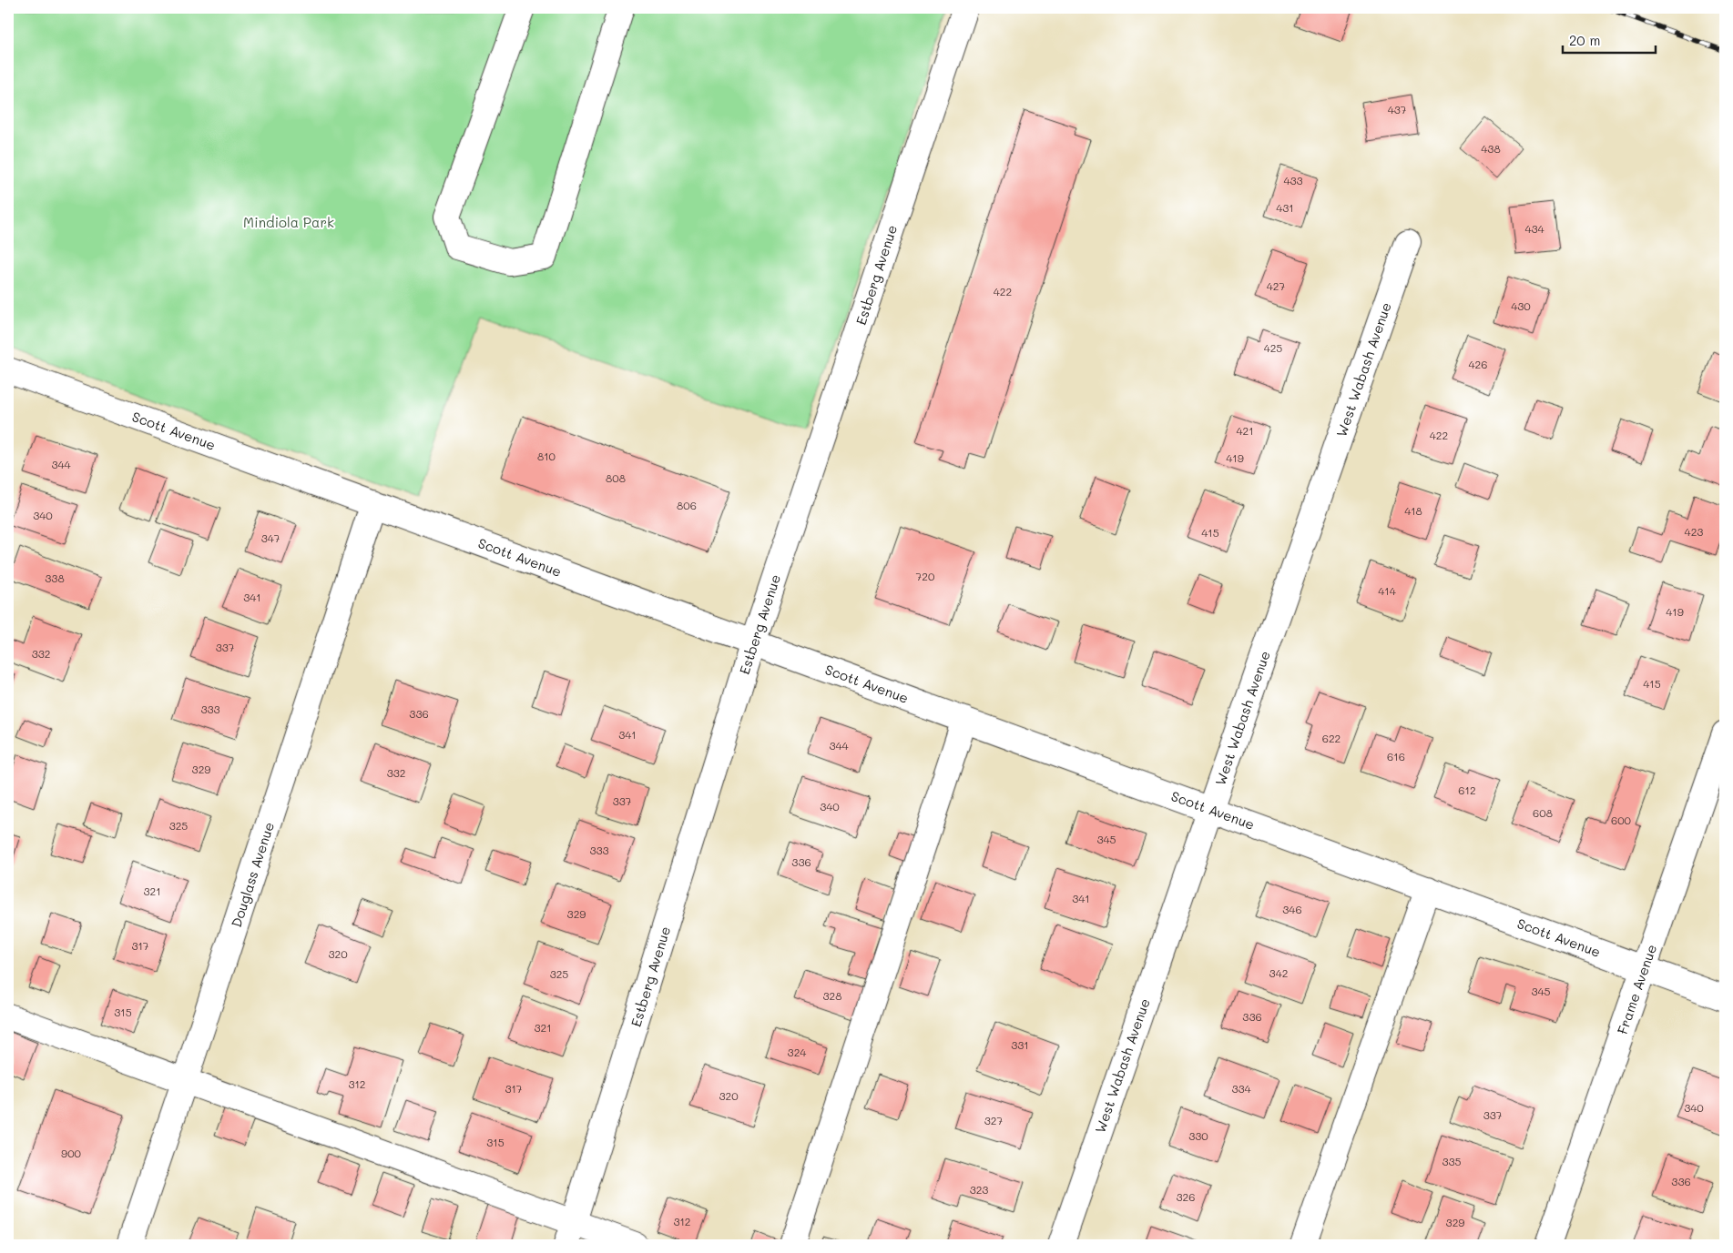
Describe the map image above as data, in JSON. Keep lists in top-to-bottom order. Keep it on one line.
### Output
{"streets":{"street":["Estberg Avenue","West Wabash Avenue","Scott Avenue","Douglass Avenue","Frame Avenue"]},"crossings":[["Estberg Avenue","Scott Avenue"],["West Wabash Avenue","Scott Avenue"],["Scott Avenue","Douglass Avenue"],["Scott Avenue","Frame Avenue"]],"parks":["Mindiola Park"],"house_numbers":["437","438","433","431","434","427","422","430","425","426","421","422","810","419","344","808","806","418","340","423","415","347","720","338","414","341","419","337","332","415","333","336","341","622","344","616","329","332","612","337","340","608","600","325","345","333","336","321","341","346","329","317","320","342","325","345","328","315","336","321","331","324","312","317","334","320","340","337","327","330","315","900","335","336","323","326","312","329"],"scale_bar":"20 m"}
